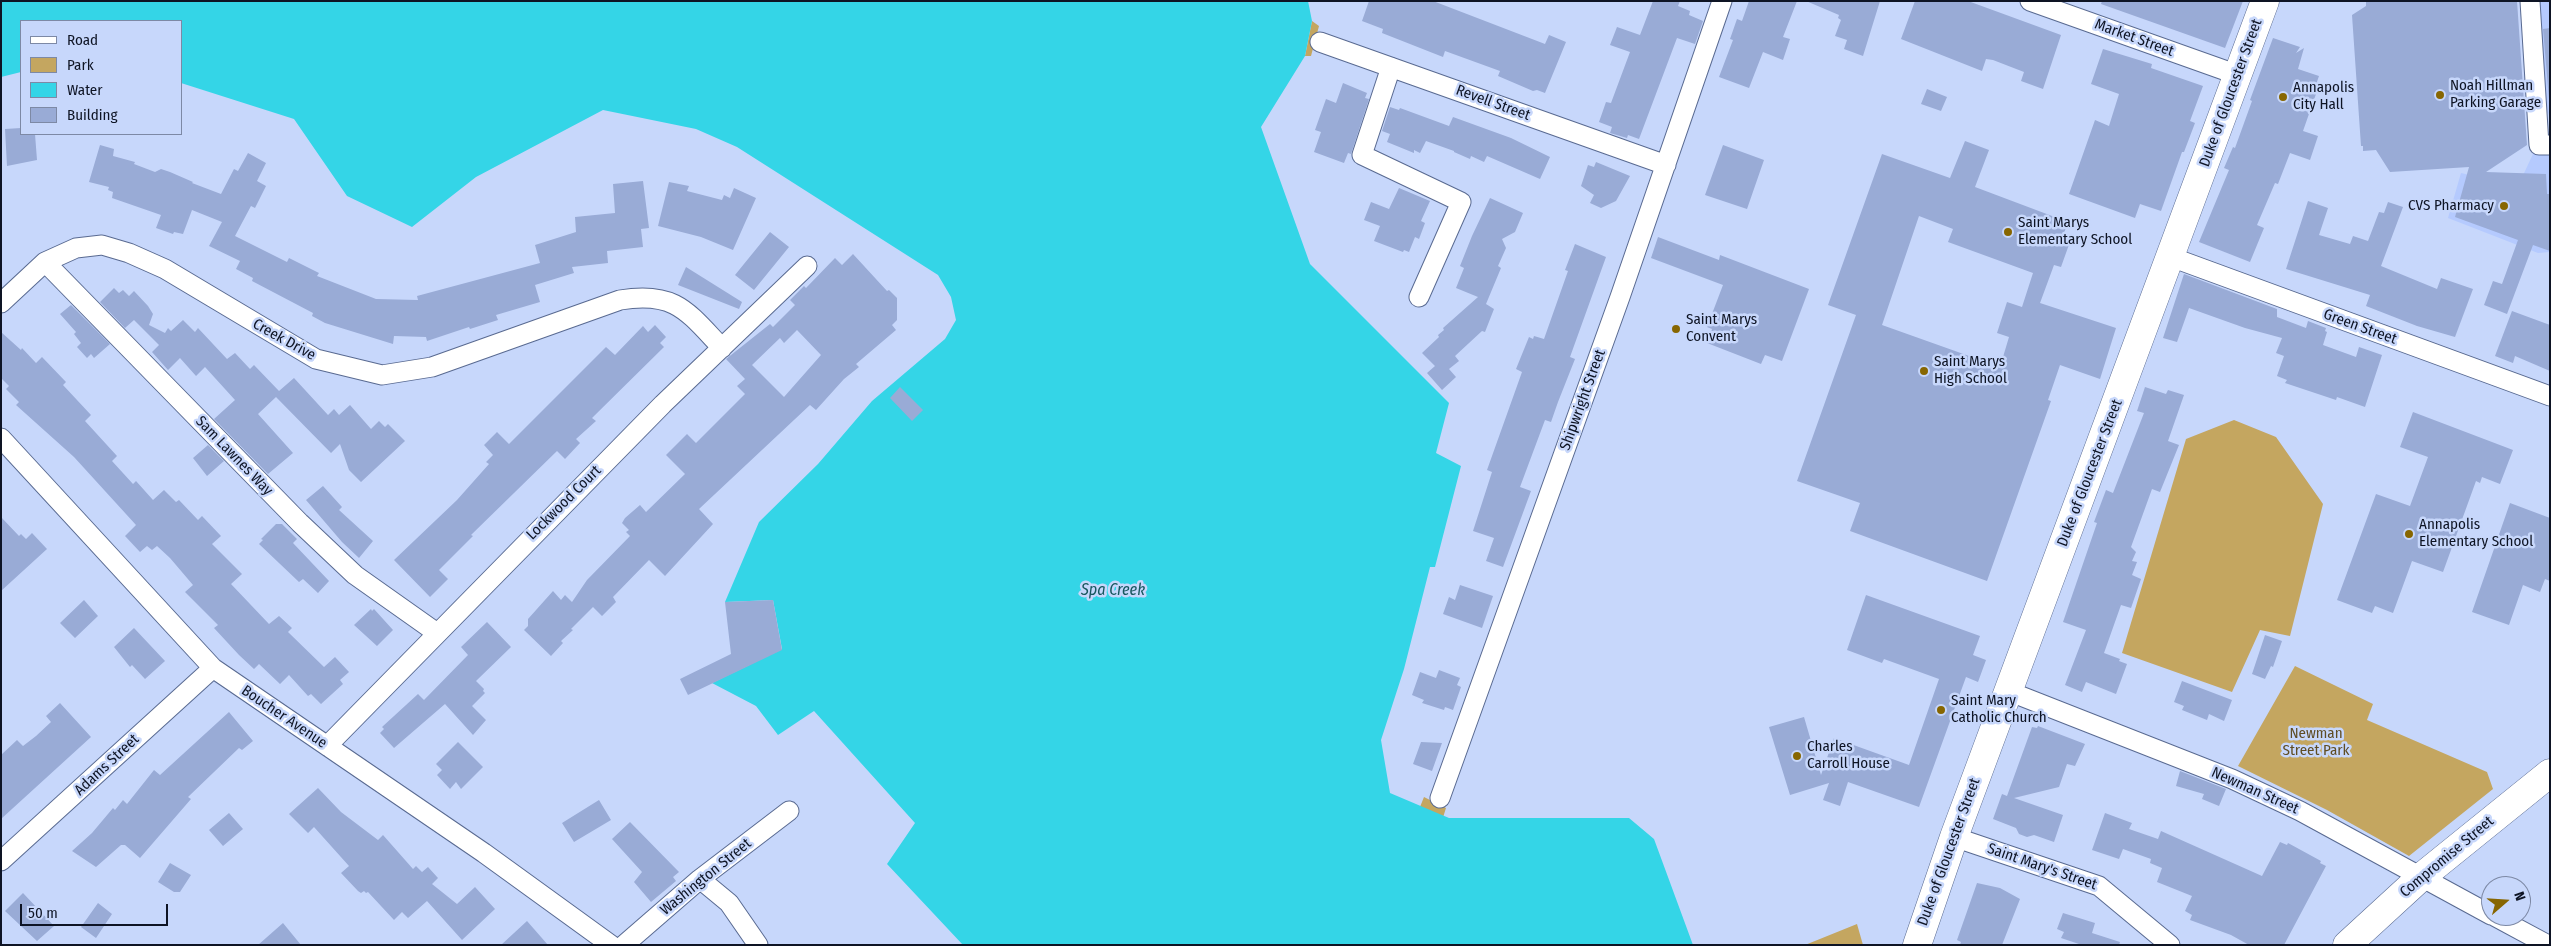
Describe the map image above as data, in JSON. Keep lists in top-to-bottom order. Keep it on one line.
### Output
{"streets":{"main road":["Duke of Gloucester Street","Compromise Street"],"street":["Market Street","Revell Street","Green Street","Creek Drive","Shipwright Street","Sam Lawnes Way","Lockwood Court","Boucher Avenue","Adams Street","Newman Street","Saint Mary's Street","Washington Street"]},"crossings":[["Market Street","Duke of Gloucester Street"],["Duke of Gloucester Street","Green Street"],["Duke of Gloucester Street","Newman Street"],["Duke of Gloucester Street","Saint Mary's Street"],["Revell Street","Shipwright Street"],["Creek Drive","Sam Lawnes Way"],["Creek Drive","Lockwood Court"],["Sam Lawnes Way","Lockwood Court"],["Lockwood Court","Boucher Avenue"],["Boucher Avenue","Adams Street"],["Newman Street","Compromise Street"]],"water":["Spa Creek"],"parks":["Newman Street Park"],"places":["Noah Hillman Parking Garage","Annapolis City Hall","CVS Pharmacy","Saint Marys Elementary School","Saint Marys Convent","Saint Marys High School","Annapolis Elementary School","Saint Mary Catholic Church","Charles Carroll House"],"legend":["Road","Park","Water","Building"],"scale_bar":"50 m","north":"right"}
